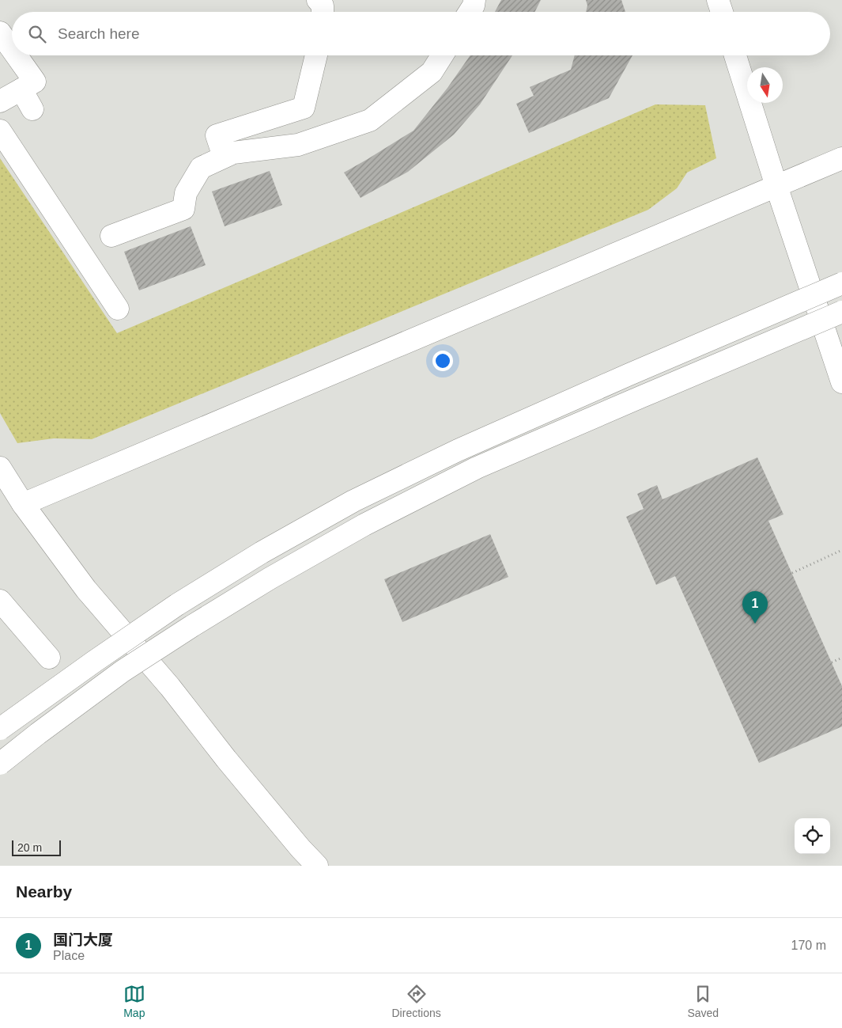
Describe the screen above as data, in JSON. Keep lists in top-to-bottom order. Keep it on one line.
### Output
{"scale_bar":"20 m","north":"bottom","page":{"search":"Search here","pins":"1","scale":"20 m","heading":"Nearby","list":[{"mark":"1","name":"国门大厦","note":"Place","value":"170 m"}],"nav":["Map","Directions","Saved"]}}
